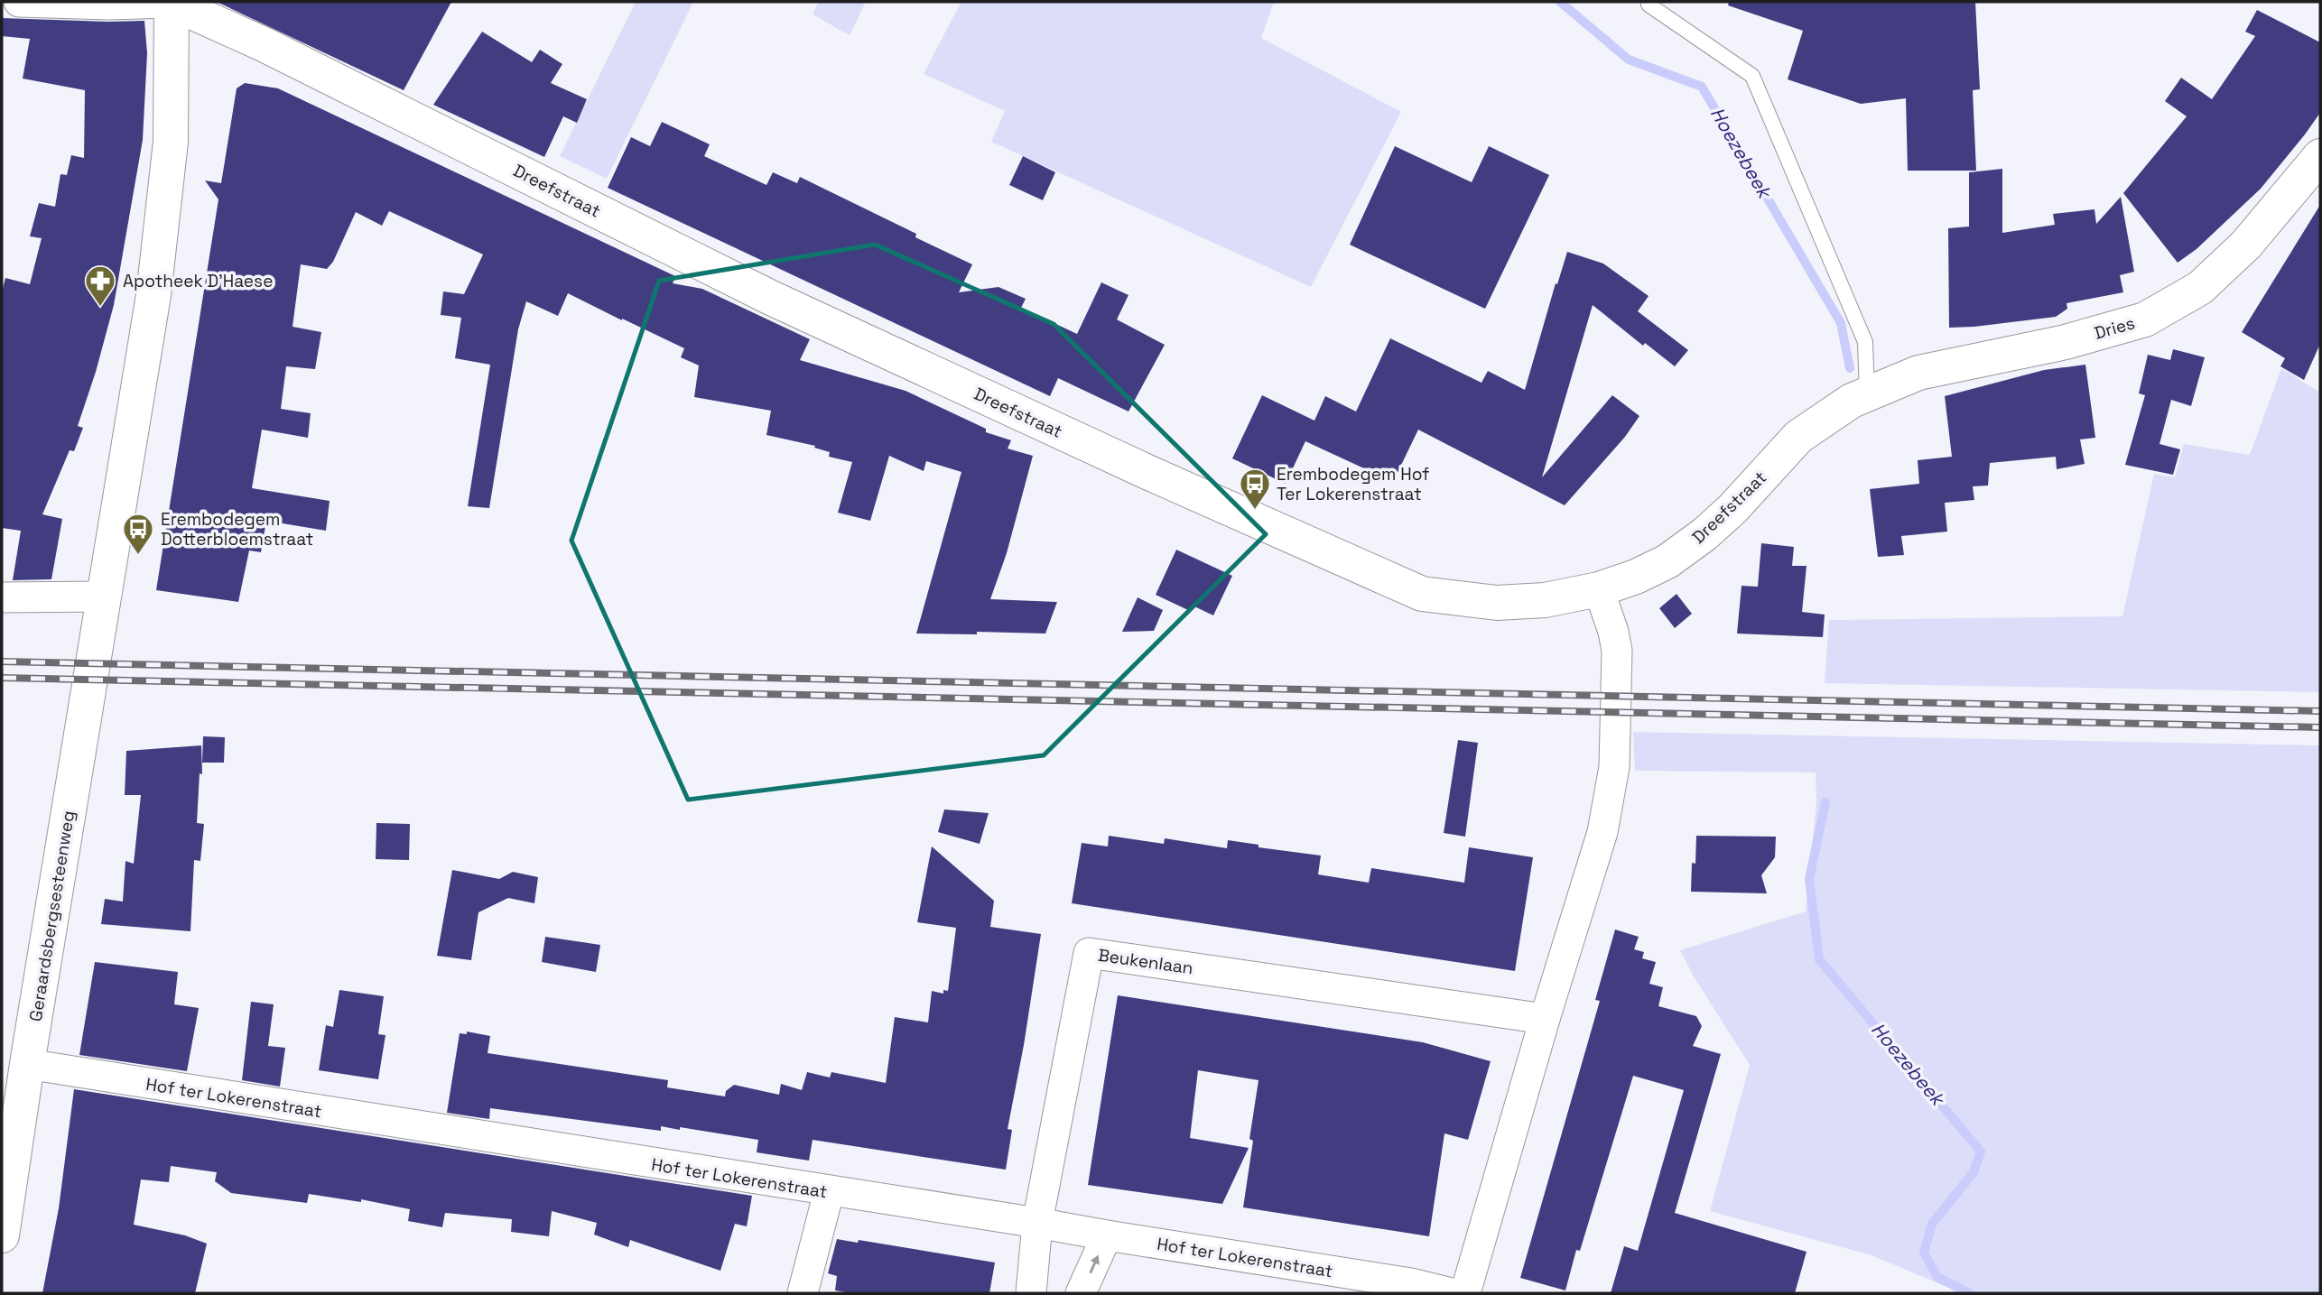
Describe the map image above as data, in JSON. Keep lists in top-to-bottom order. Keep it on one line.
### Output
{"streets":{"street":["Dreefstraat","Dries","Geraardsbergsesteenweg","Beukenlaan","Hof ter Lokerenstraat"]},"crossings":[["Dreefstraat","Dries"],["Dreefstraat","Geraardsbergsesteenweg"],["Geraardsbergsesteenweg","Hof ter Lokerenstraat"],["Beukenlaan","Hof ter Lokerenstraat"]],"water":["Hoezebeek"],"places":{"pharmacy":["Apotheek D'Haese"],"bus stop":["Erembodegem Hof Ter Lokerenstraat","Erembodegem Dotterbloemstraat"]}}
